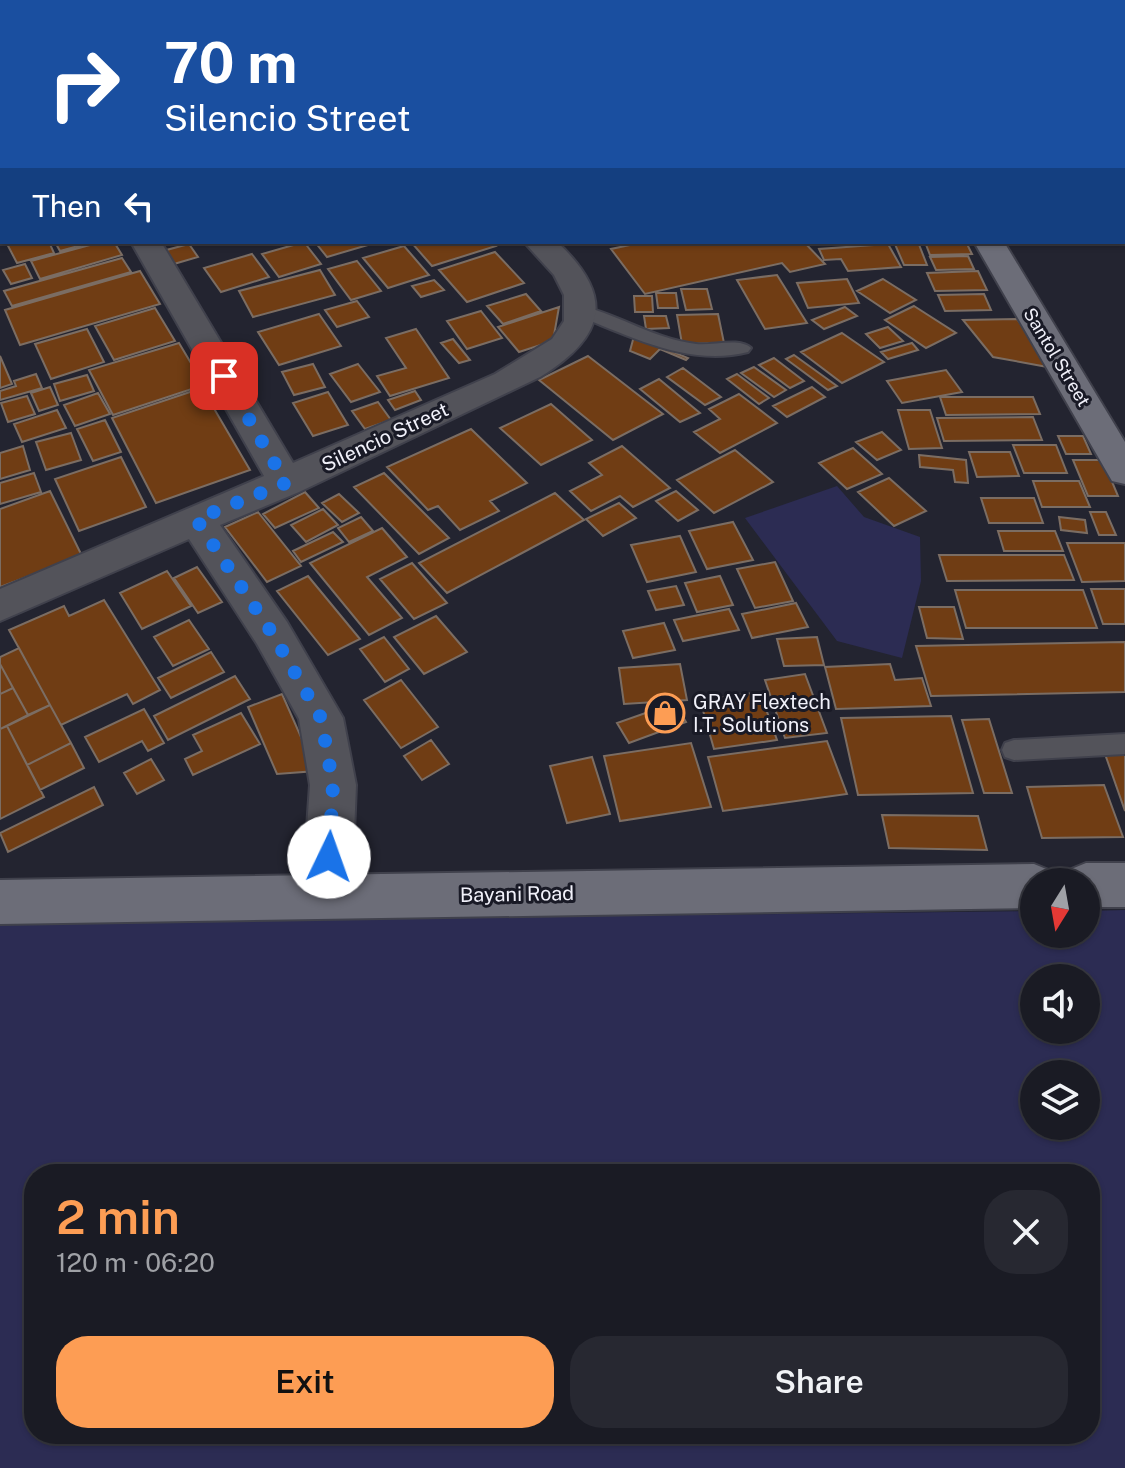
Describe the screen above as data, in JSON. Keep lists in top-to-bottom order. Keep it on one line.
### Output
{"streets":{"street":["Santol Street","Silencio Street","Bayani Road"]},"places":{"shop":["GRAY Flextech I.T. Solutions"]},"north":"bottom","page":{"turn":["70 m","Silencio Street"],"then":"Then","heading":["2 min","120 m · 06:20"],"buttons":["Exit","Share"]}}
